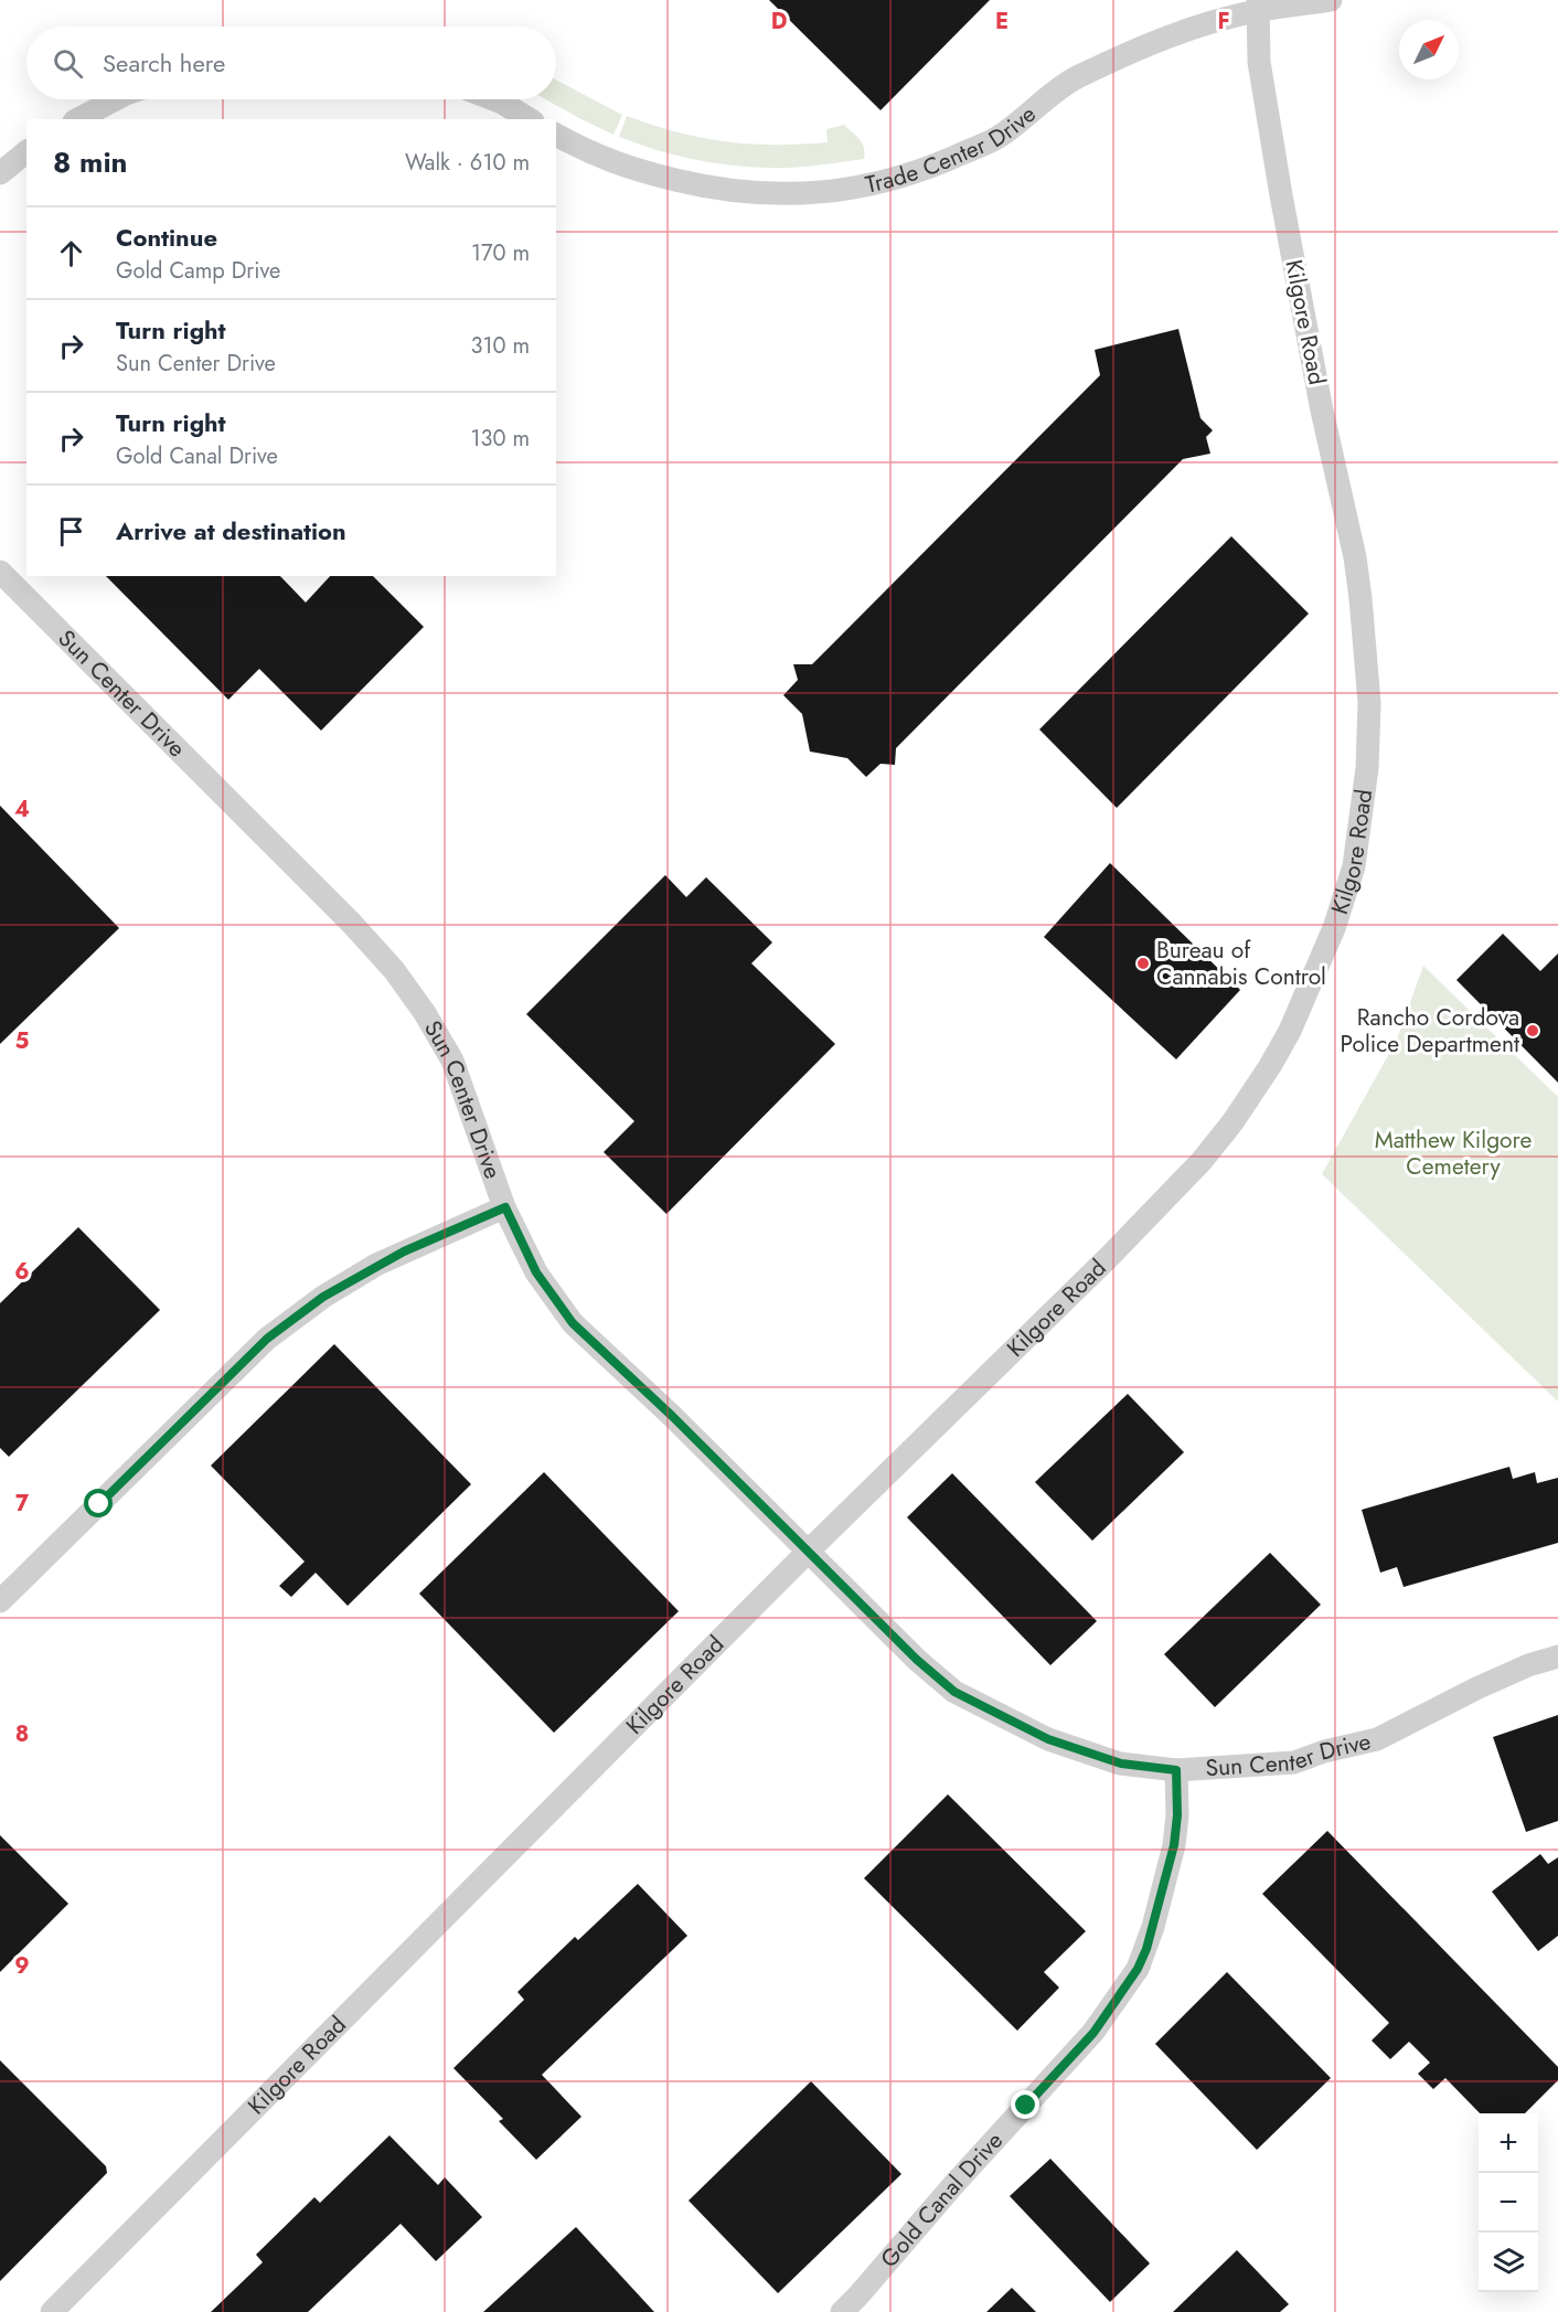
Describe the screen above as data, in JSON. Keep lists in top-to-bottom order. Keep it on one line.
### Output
{"streets":{"street":["Trade Center Drive","Kilgore Road","Sun Center Drive","Gold Canal Drive"]},"crossings":[["Trade Center Drive","Kilgore Road"],["Kilgore Road","Sun Center Drive"],["Sun Center Drive","Gold Canal Drive"]],"parks":["Matthew Kilgore Cemetery"],"places":["Bureau of Cannabis Control","Rancho Cordova Police Department"],"north":"top right","page":{"search":"Search here","heading":["8 min","Walk · 610 m"],"list":[["Continue","Gold Camp Drive","170 m"],["Turn right","Sun Center Drive","310 m"],["Turn right","Gold Canal Drive","130 m"],"Arrive at destination"],"map_buttons":["+","−"]},"grid":{"columns":["D","E","F"],"rows":["4","5","6","7","8","9"]}}
